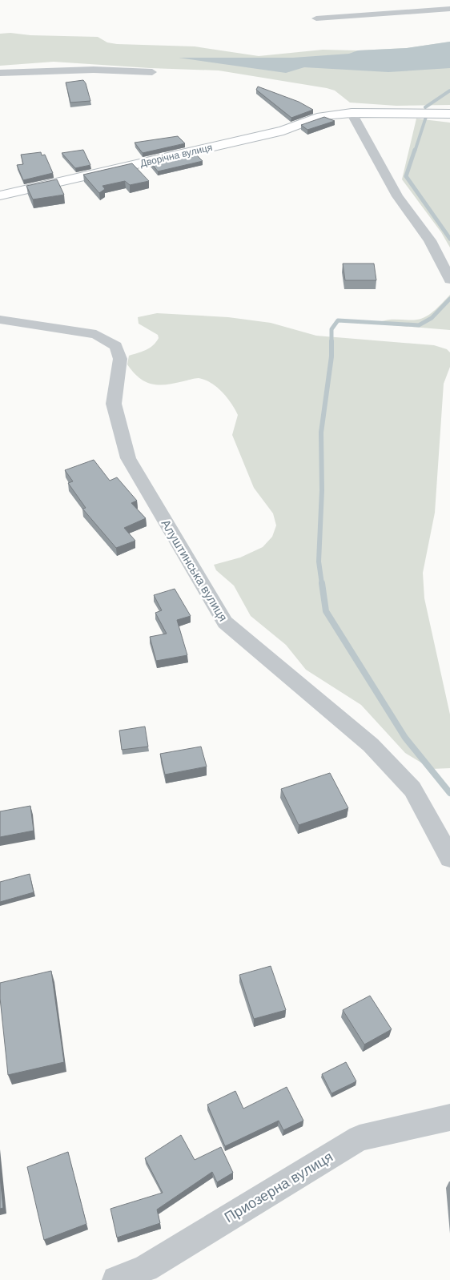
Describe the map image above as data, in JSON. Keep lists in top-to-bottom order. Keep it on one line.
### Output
{"streets":{"street":["Дворічна вулиця","Алуштинська вулиця","Приозерна вулиця"]}}
